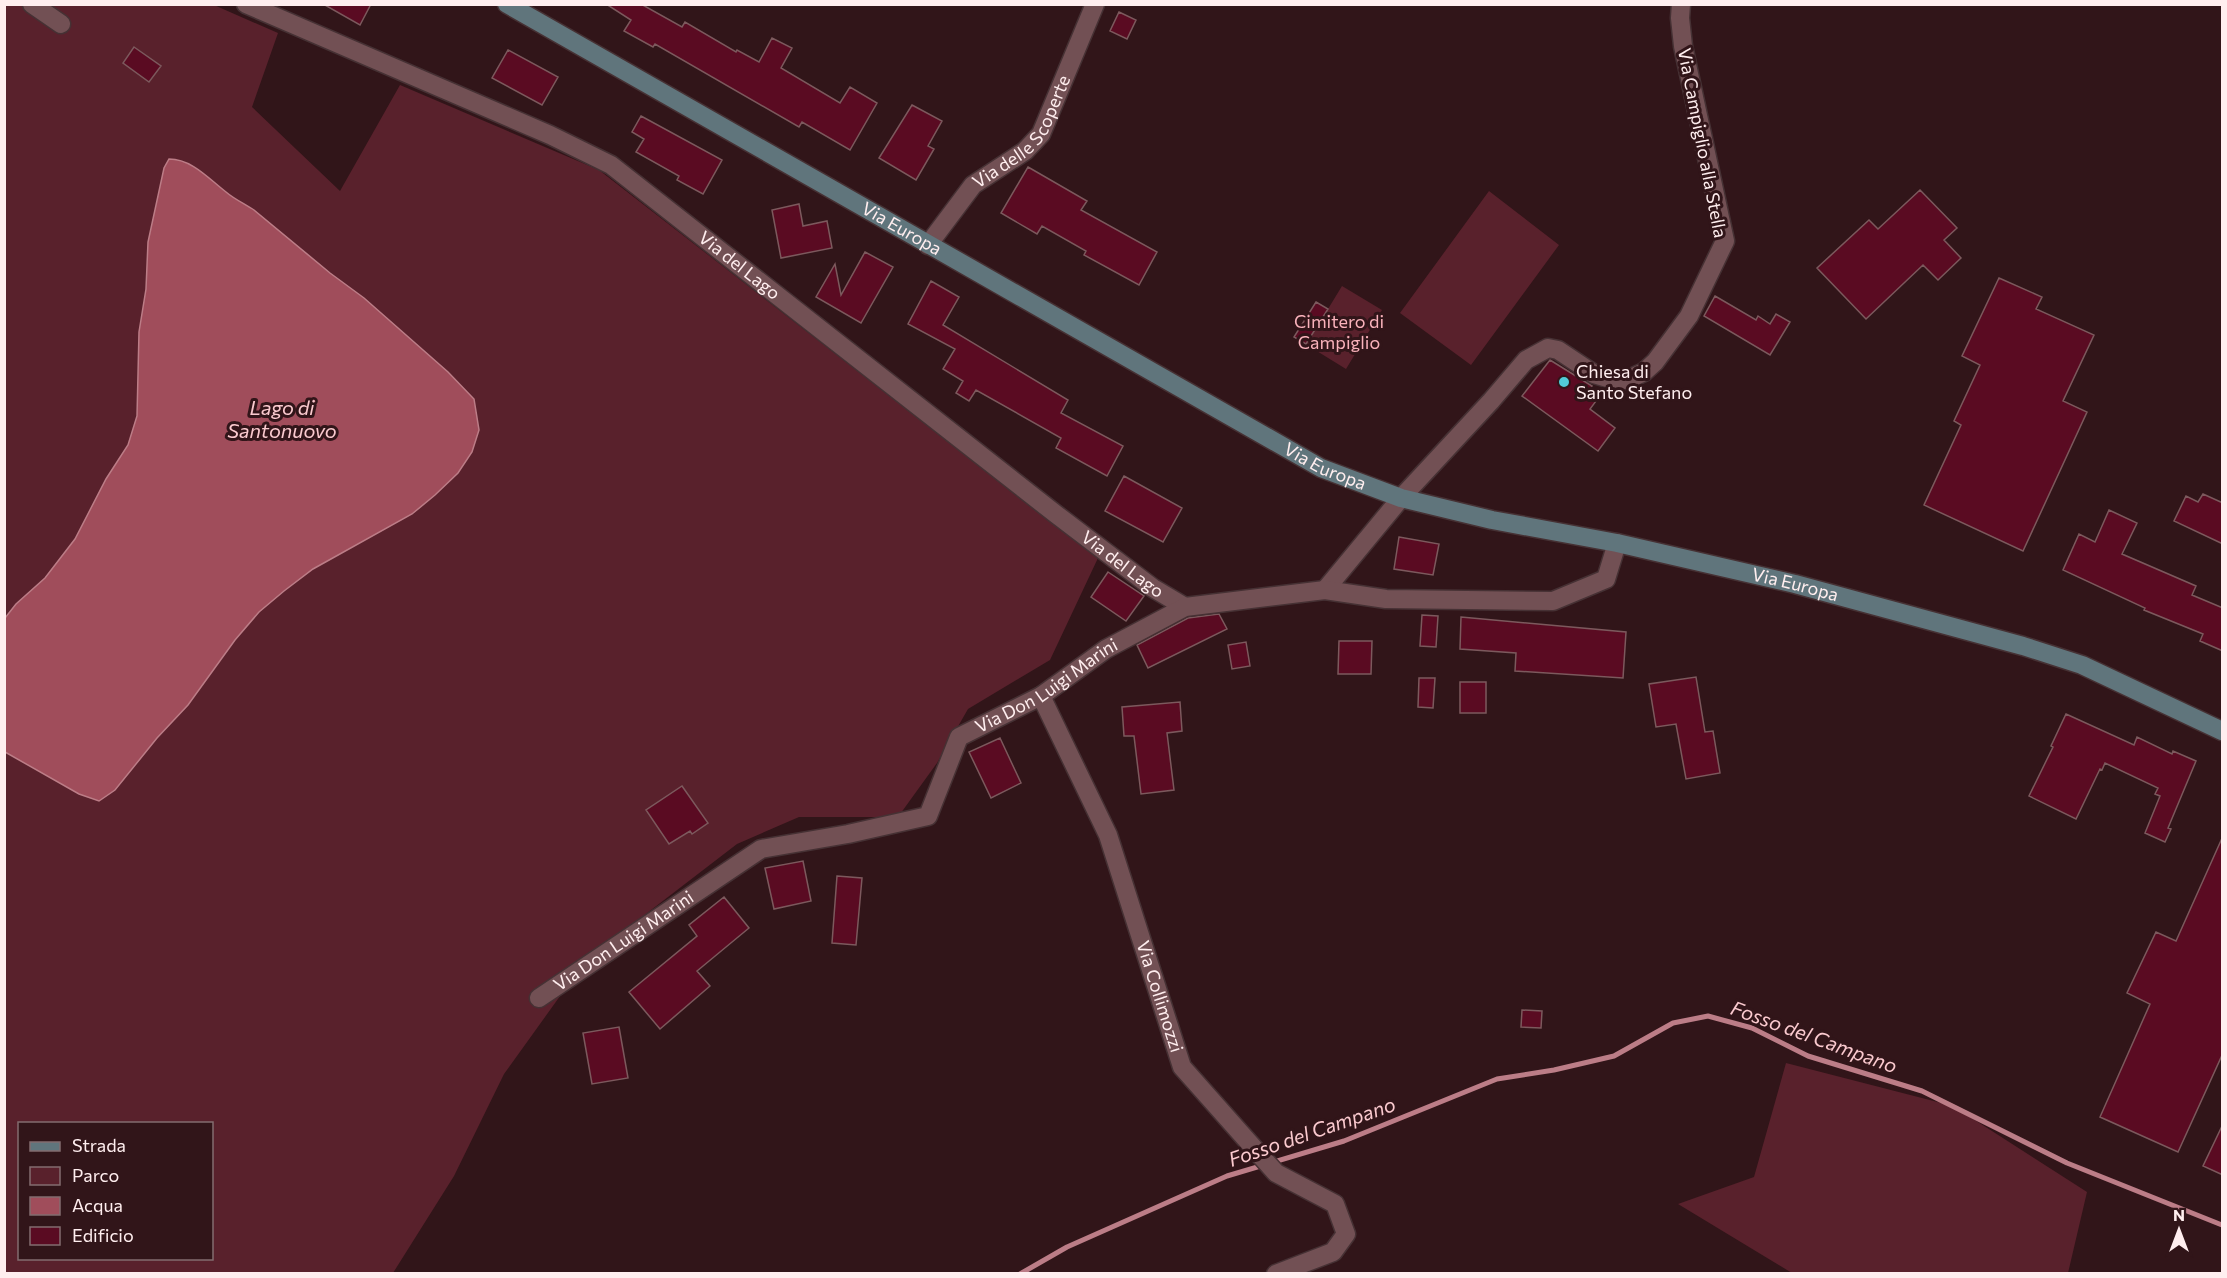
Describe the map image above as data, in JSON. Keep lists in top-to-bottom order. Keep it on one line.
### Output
{"streets":{"main road":["Via Europa"],"street":["Via delle Scoperte","Via Campiglio alla Stella","Via del Lago","Via Don Luigi Marini","Via Collimozzi"]},"crossings":[["Via delle Scoperte","Via Europa"],["Via Campiglio alla Stella","Via Europa"],["Via Europa","Via Don Luigi Marini"],["Via del Lago","Via Don Luigi Marini"],["Via Don Luigi Marini","Via Collimozzi"]],"water":["Lago di Santonuovo","Fosso del Campano"],"parks":["Cimitero di Campiglio"],"places":["Chiesa di Santo Stefano"],"legend":["Strada","Parco","Acqua","Edificio"],"north":"top"}
